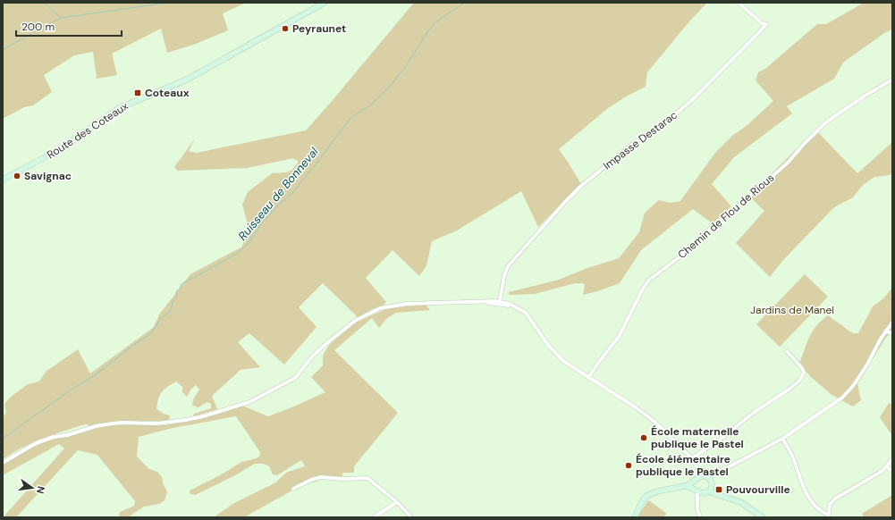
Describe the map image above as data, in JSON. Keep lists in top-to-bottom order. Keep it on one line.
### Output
{"streets":{"street":["Route des Coteaux","Impasse Destarac","Chemin de Flou de Rious"]},"water":["Ruisseau de Bonneval"],"parks":["Jardins de Manel"],"places":{"other":["Peyraunet","Savignac","École maternelle publique le Pastel","École élémentaire publique le Pastel"],"transit":["Coteaux","Pouvourville"]},"scale_bar":"200 m","north":"right"}
